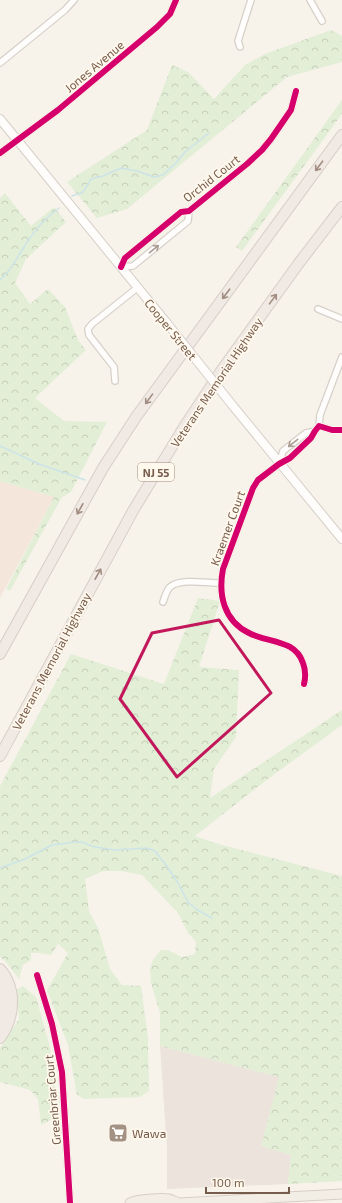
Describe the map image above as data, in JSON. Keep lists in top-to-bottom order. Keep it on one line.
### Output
{"streets":{"highway":["Veterans Memorial Highway","NJ 55"],"main road":["Cooper Street"],"street":["Jones Avenue","Orchid Court","Kraemer Court","Greenbriar Court"]},"crossings":[["Jones Avenue","Cooper Street"],["Orchid Court","Cooper Street"],["Cooper Street","Kraemer Court"]],"places":{"supermarket":["Wawa"]},"scale_bar":"100 m"}
